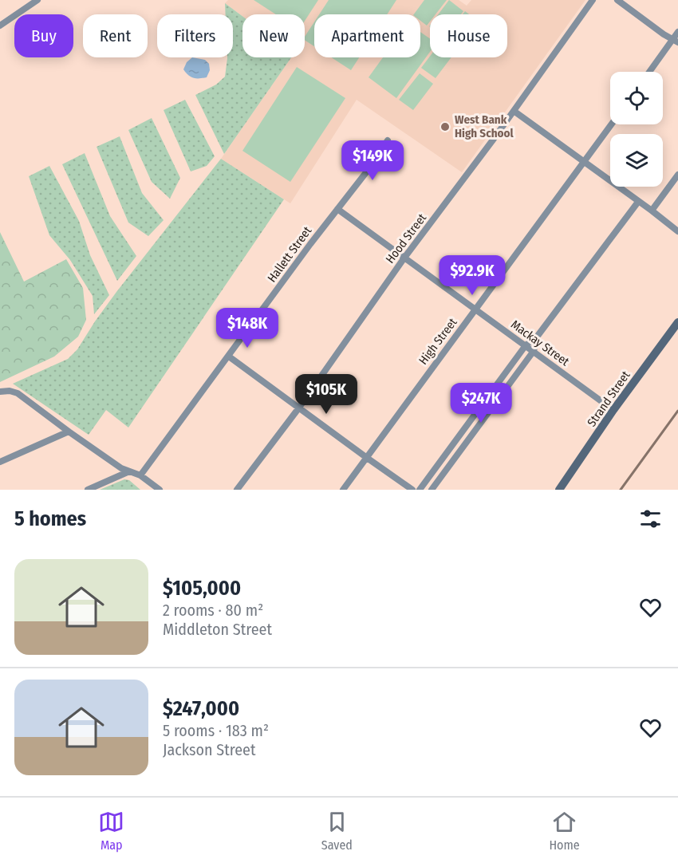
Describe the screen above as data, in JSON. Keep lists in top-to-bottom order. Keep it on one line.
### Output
{"streets":{"street":["Hood Street","Hallett Street","High Street","Mackay Street","Strand Street"]},"crossings":[["Hood Street","Mackay Street"],["Hallett Street","Mackay Street"],["High Street","Mackay Street"],["Mackay Street","Strand Street"]],"places":["West Bank High School"],"page":{"chip":["Buy","Rent","Filters","New","Apartment","House"],"price":["$149K","$92.9K","$148K","$105K","$247K"],"heading":"5 homes","list":[{"name":"$105,000","note":"2 rooms · 80 m² · Middleton Street"},{"name":"$247,000","note":"5 rooms · 183 m² · Jackson Street"}],"tabs":["Map","Saved","Home"]}}
